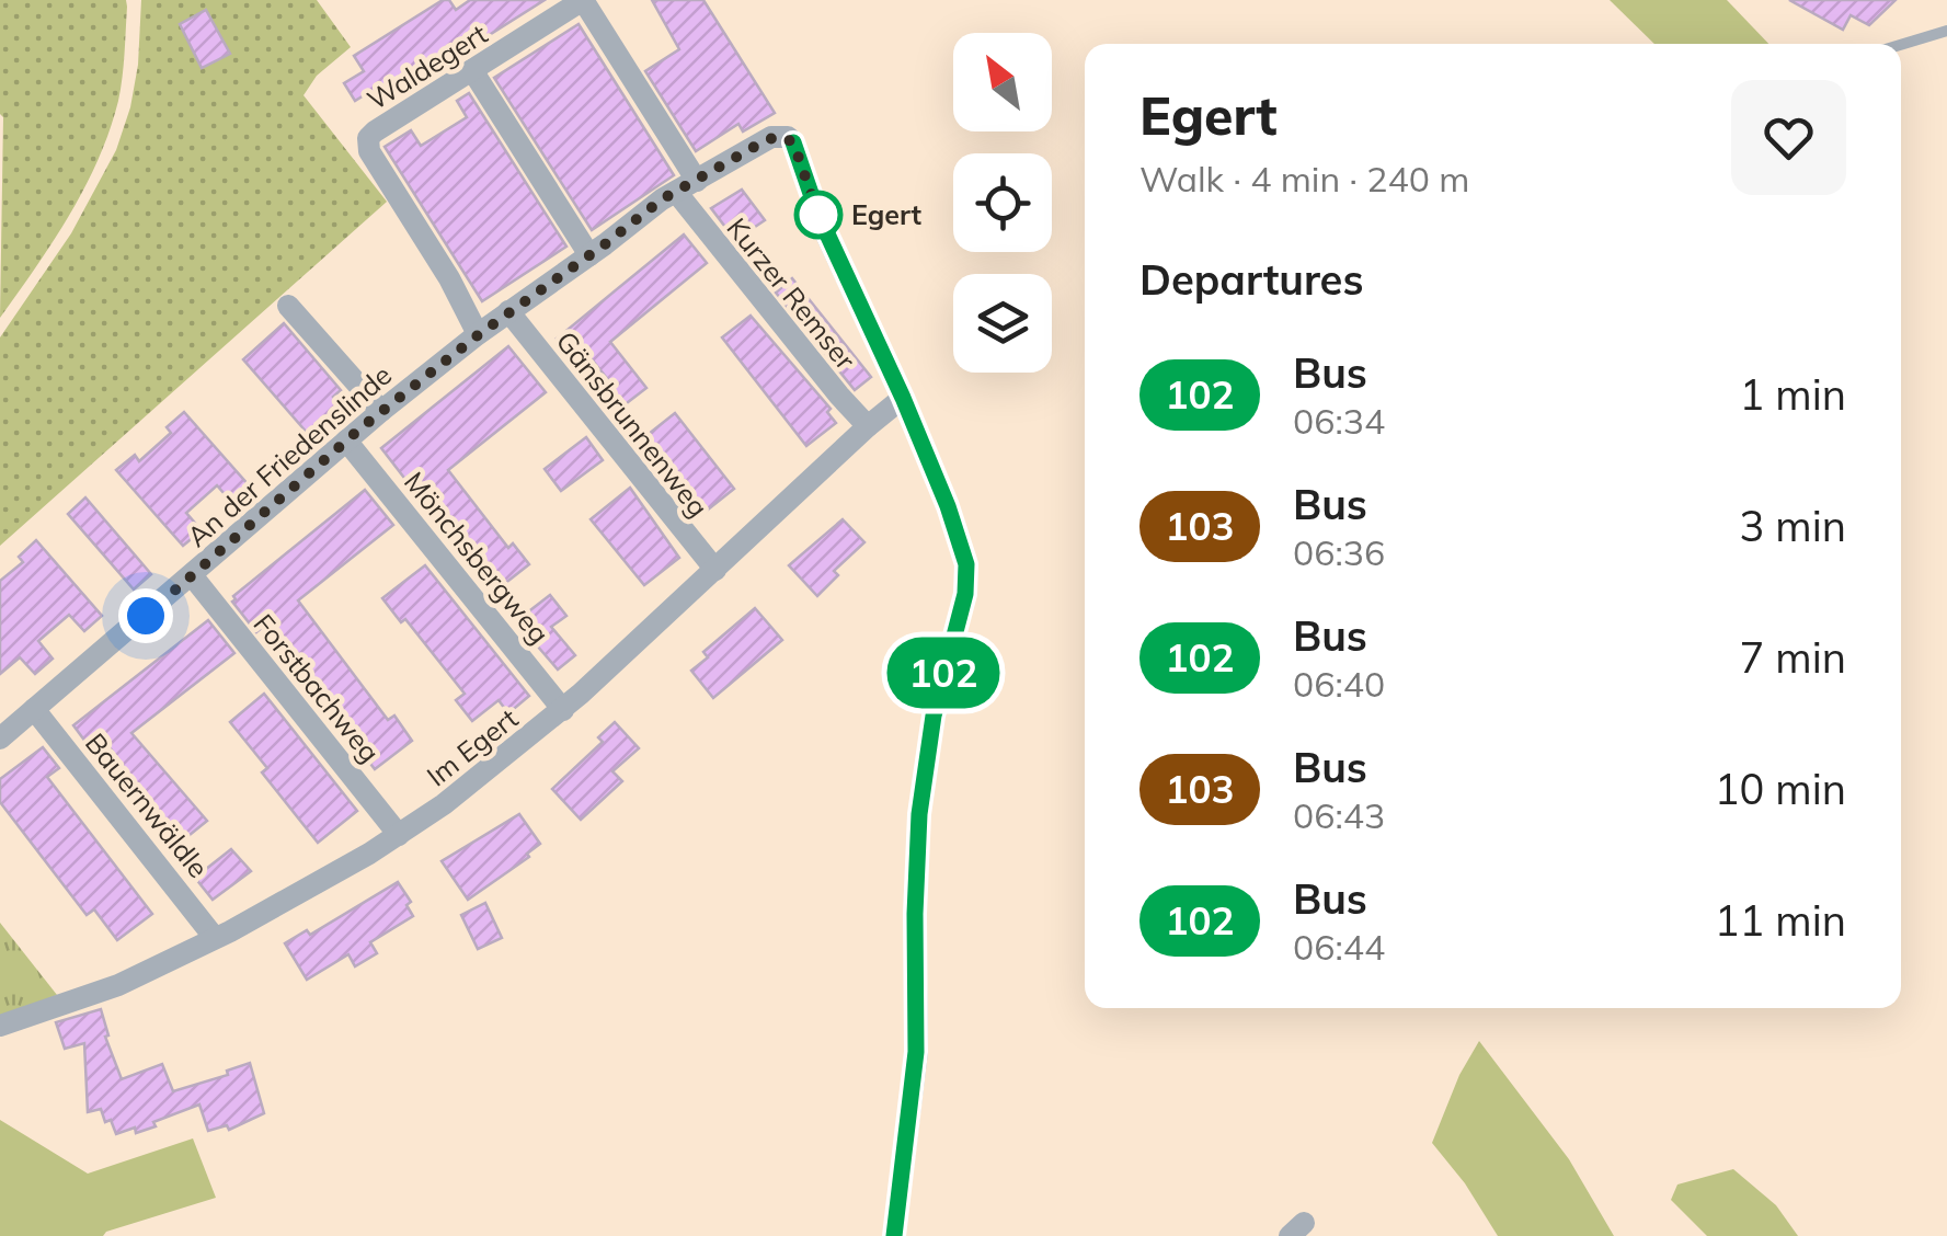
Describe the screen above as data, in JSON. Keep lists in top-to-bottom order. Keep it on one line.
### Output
{"streets":{"street":["Waldegert","Kurzer Remser","Gänsbrunnenweg","An der Friedenslinde","Mönchsbergweg","Forstbachweg","Im Egert","Bauernwäldle"]},"crossings":[["Waldegert","Kurzer Remser"],["Waldegert","An der Friedenslinde"],["Kurzer Remser","An der Friedenslinde"],["Kurzer Remser","Im Egert"],["Gänsbrunnenweg","An der Friedenslinde"],["Gänsbrunnenweg","Im Egert"],["An der Friedenslinde","Mönchsbergweg"],["An der Friedenslinde","Forstbachweg"],["An der Friedenslinde","Im Egert"],["An der Friedenslinde","Bauernwäldle"],["Mönchsbergweg","Im Egert"],["Forstbachweg","Im Egert"],["Im Egert","Bauernwäldle"]],"places":["Egert"],"lines":["bus line 102"],"north":"top left","page":{"on_map":"102","heading":[["Egert","Walk · 4 min · 240 m"],"Departures"],"list":[{"mark":"102","name":"Bus","note":"06:34","value":"1 min"},{"mark":"103","name":"Bus","note":"06:36","value":"3 min"},{"mark":"102","name":"Bus","note":"06:40","value":"7 min"},{"mark":"103","name":"Bus","note":"06:43","value":"10 min"},{"mark":"102","name":"Bus","note":"06:44","value":"11 min"}]}}
